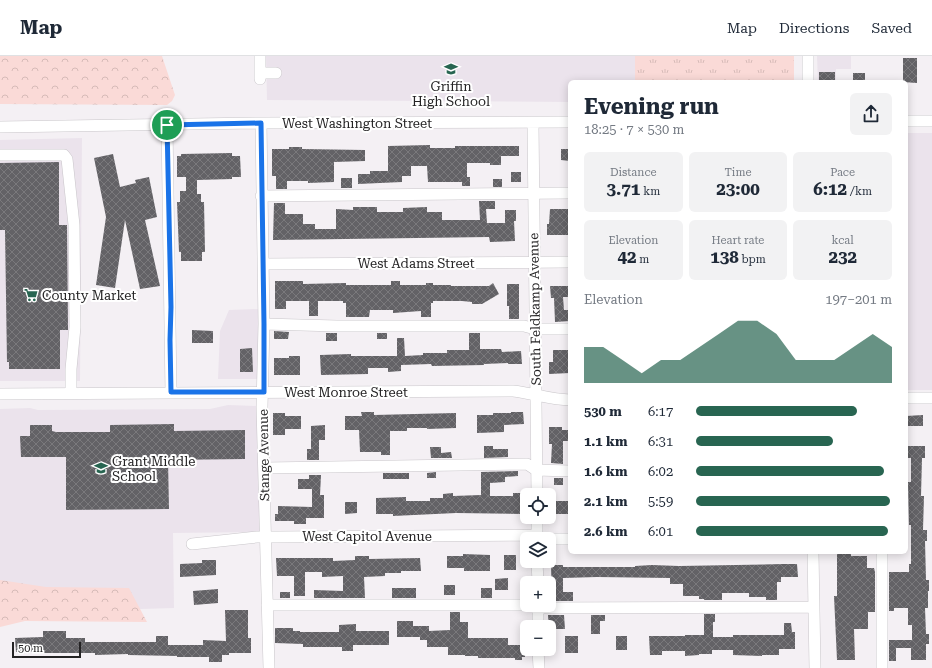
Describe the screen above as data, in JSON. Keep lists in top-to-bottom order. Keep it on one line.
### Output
{"streets":{"street":["West Washington Street","West Adams Street","South Feldkamp Avenue","West Monroe Street","Stange Avenue","West Capitol Avenue"]},"crossings":[["West Washington Street","South Feldkamp Avenue"],["West Washington Street","Stange Avenue"],["West Adams Street","South Feldkamp Avenue"],["West Adams Street","Stange Avenue"],["South Feldkamp Avenue","West Monroe Street"],["West Monroe Street","Stange Avenue"],["Stange Avenue","West Capitol Avenue"]],"places":{"school or university":["Griffin High School","Grant Middle School"],"supermarket":["County Market"]},"scale_bar":"50 m","page":{"header":"Map","nav":["Map","Directions","Saved"],"heading":["Evening run","18:25 · 7 × 530 m"],"stats":[["Distance","3.71 km"],["Time","23:00"],["Pace","6:12 /km"],["Elevation","42 m"],["Heart rate","138 bpm"],["kcal","232"]],"chart":["Elevation","197–201 m"],"list":[{"name":"530 m","note":"6:17"},{"name":"1.1 km","note":"6:31"},{"name":"1.6 km","note":"6:02"},{"name":"2.1 km","note":"5:59"},{"name":"2.6 km","note":"6:01"}],"map_buttons":["+","−"],"scale":"50 m"}}
